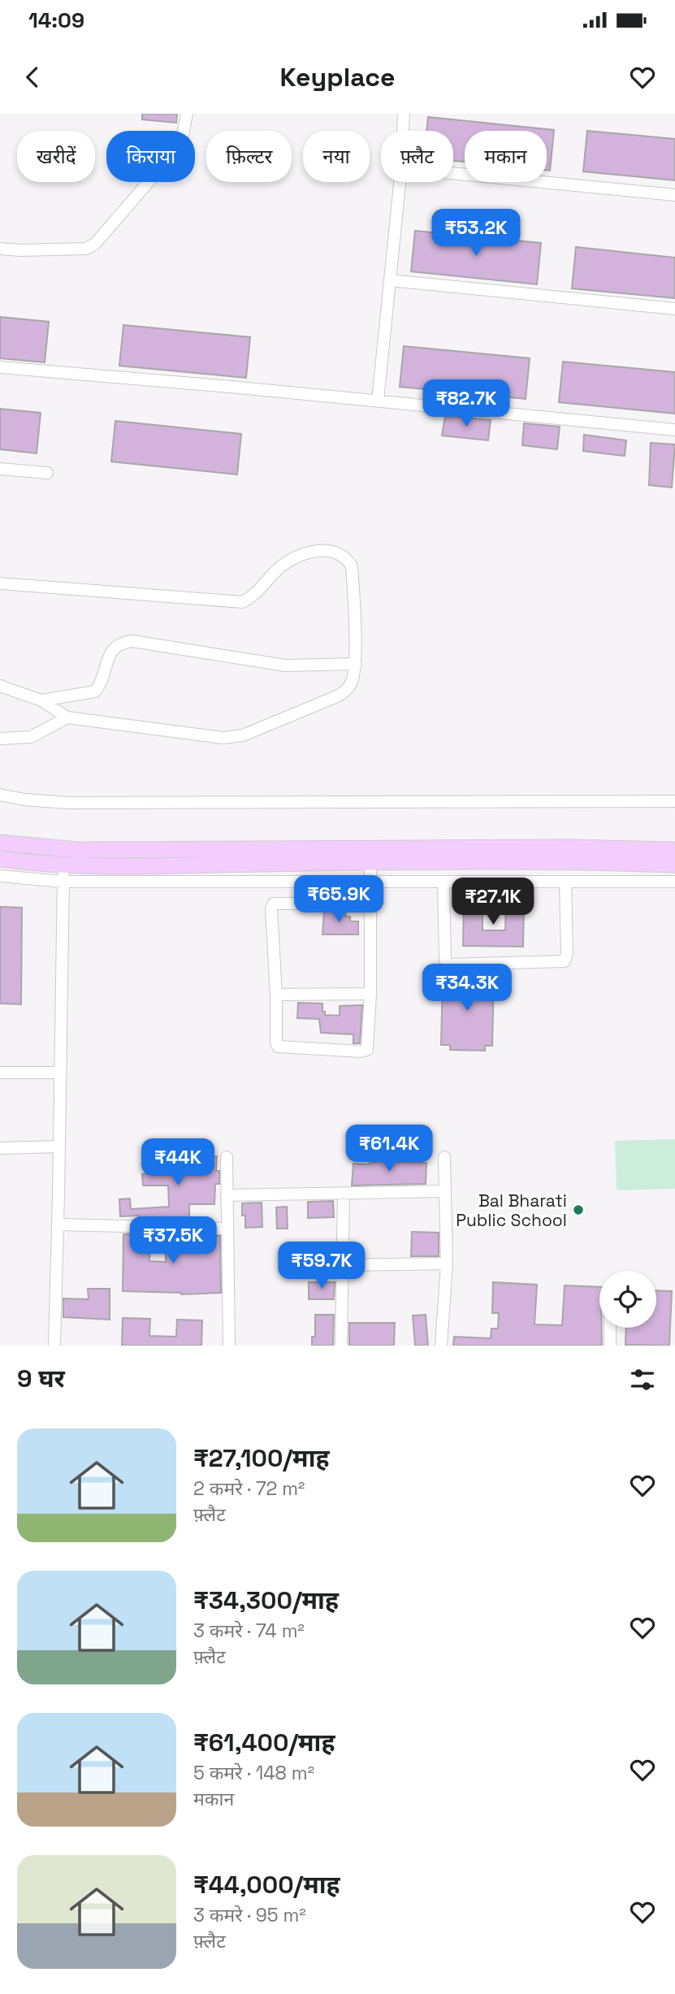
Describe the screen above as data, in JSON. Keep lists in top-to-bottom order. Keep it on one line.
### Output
{"places":["Bal Bharati Public School"],"page":{"status":"14:09","header":"Keyplace","chip":["खरीदें","किराया","फ़िल्टर","नया","फ़्लैट","मकान"],"price":["₹53.2K","₹82.7K","₹65.9K","₹27.1K","₹34.3K","₹61.4K","₹44K","₹37.5K","₹59.7K"],"heading":"9 घर","list":[{"name":"₹27,100/माह","note":"2 कमरे · 72 m² · फ़्लैट"},{"name":"₹34,300/माह","note":"3 कमरे · 74 m² · फ़्लैट"},{"name":"₹61,400/माह","note":"5 कमरे · 148 m² · मकान"},{"name":"₹44,000/माह","note":"3 कमरे · 95 m² · फ़्लैट"}]}}
